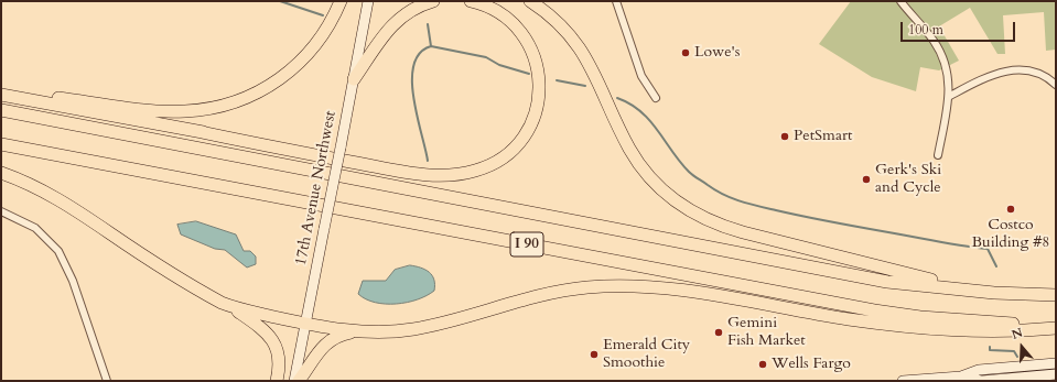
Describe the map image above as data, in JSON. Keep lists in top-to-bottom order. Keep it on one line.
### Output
{"streets":{"highway":["I 90"],"main road":["17th Avenue Northwest"]},"places":["Lowe's","PetSmart","Gerk's Ski and Cycle","Costco Building #8","Gemini Fish Market","Emerald City Smoothie","Wells Fargo"],"scale_bar":"100 m","north":"top"}
